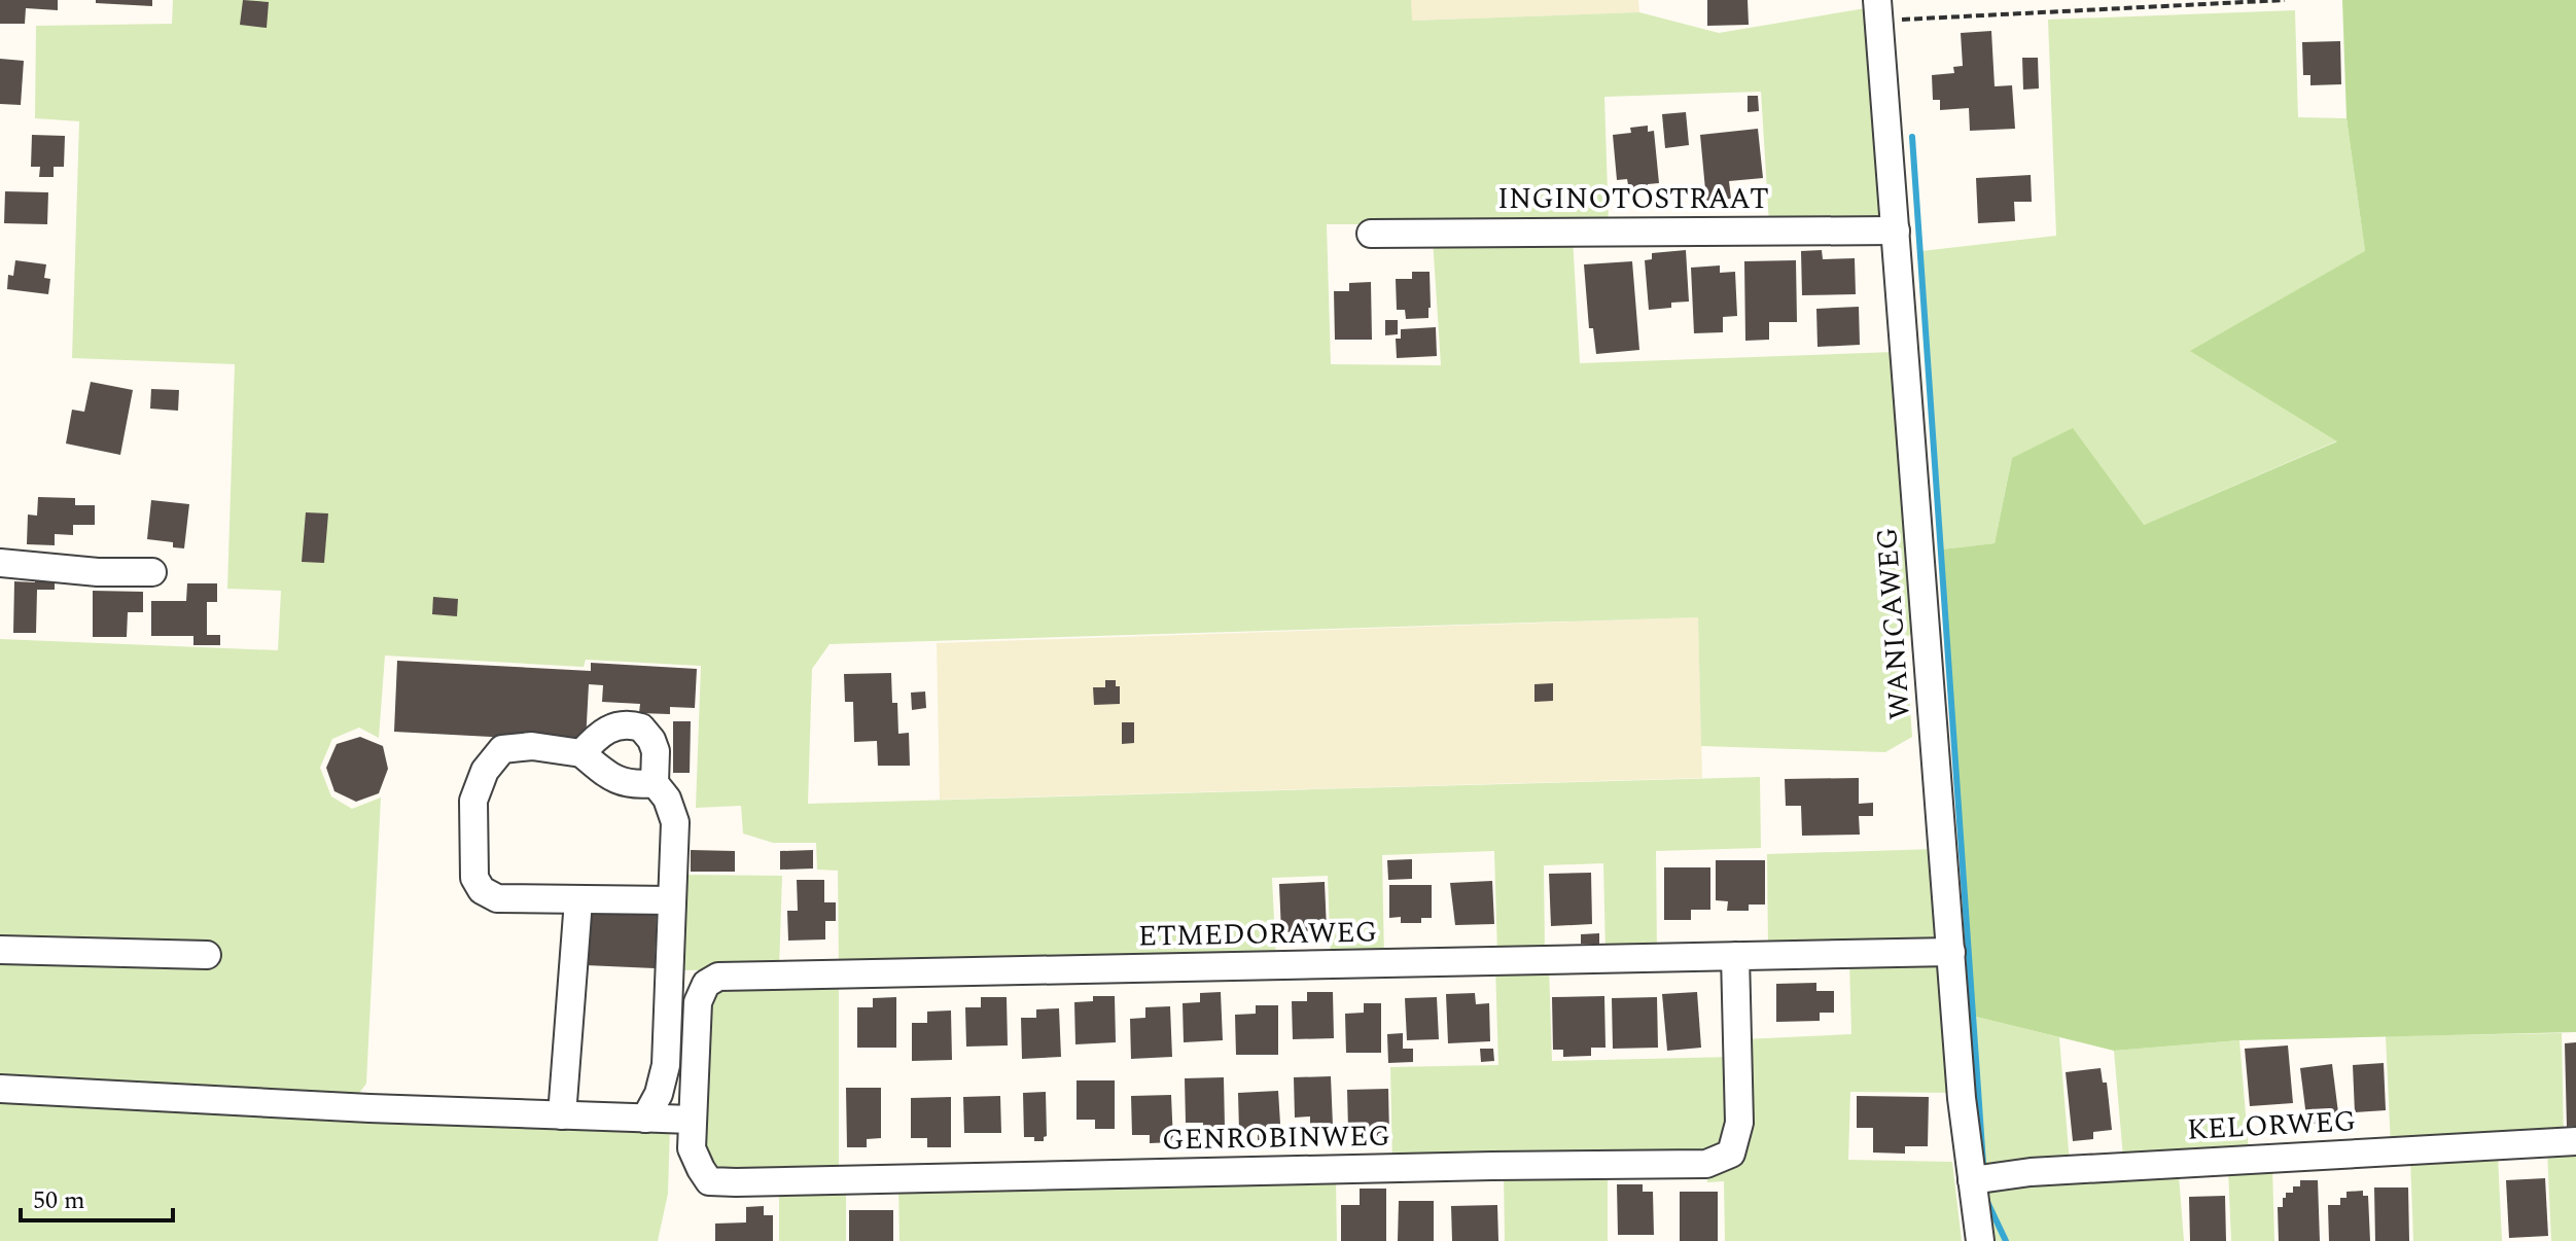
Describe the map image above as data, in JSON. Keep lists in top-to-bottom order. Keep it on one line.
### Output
{"streets":{"street":["INGINOTOSTRAAT","WANICAWEG","ETMEDORAWEG","KELORWEG","GENROBINWEG"]},"crossings":[["INGINOTOSTRAAT","WANICAWEG"],["WANICAWEG","ETMEDORAWEG"],["WANICAWEG","KELORWEG"],["ETMEDORAWEG","GENROBINWEG"]],"scale_bar":"50 m"}
